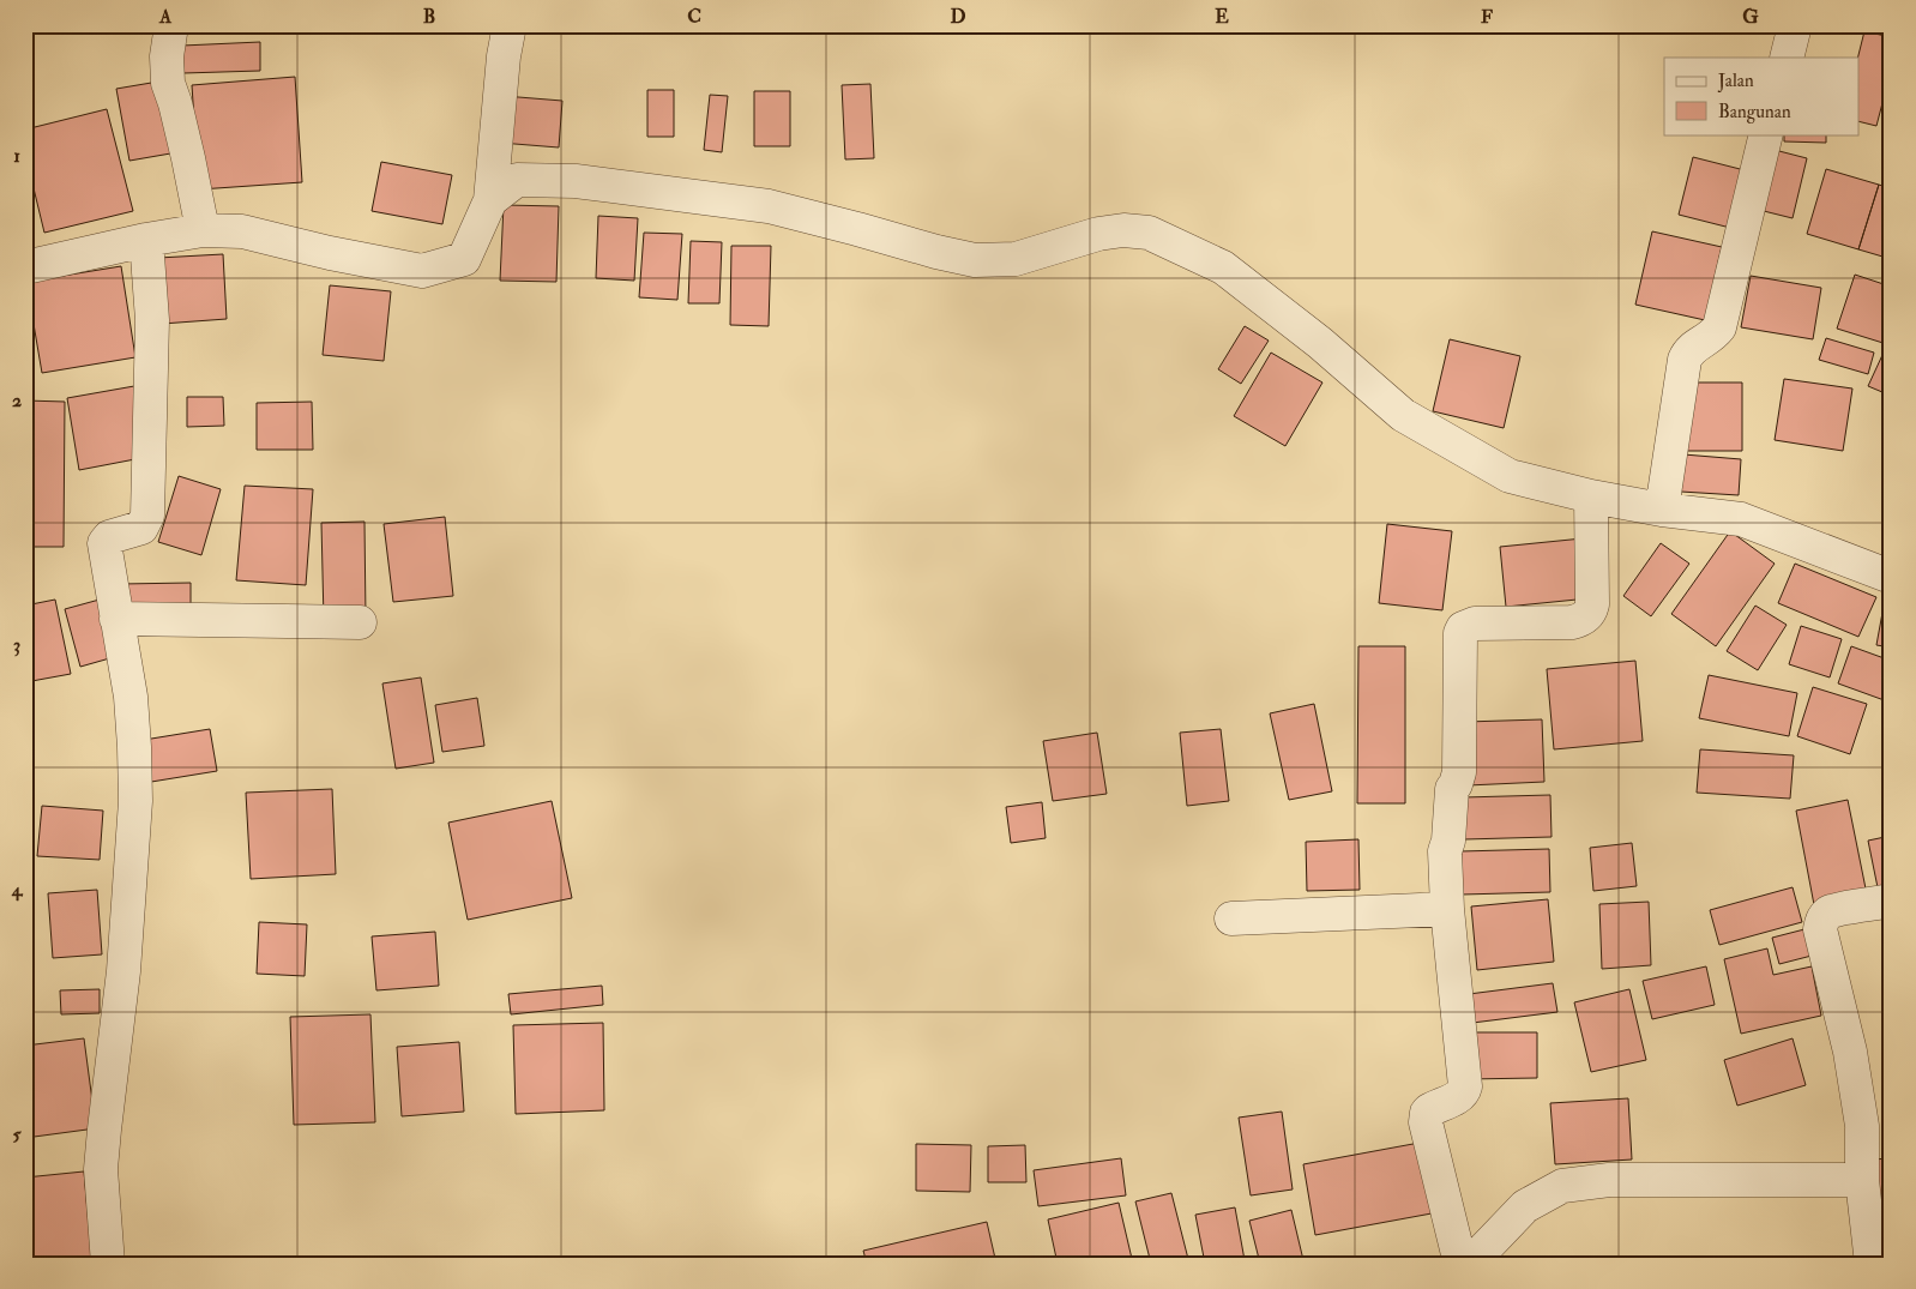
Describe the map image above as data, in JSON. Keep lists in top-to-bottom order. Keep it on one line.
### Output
{"legend":["Jalan","Bangunan"],"grid":{"columns":["A","B","C","D","E","F","G"],"rows":["1","2","3","4","5"]}}
